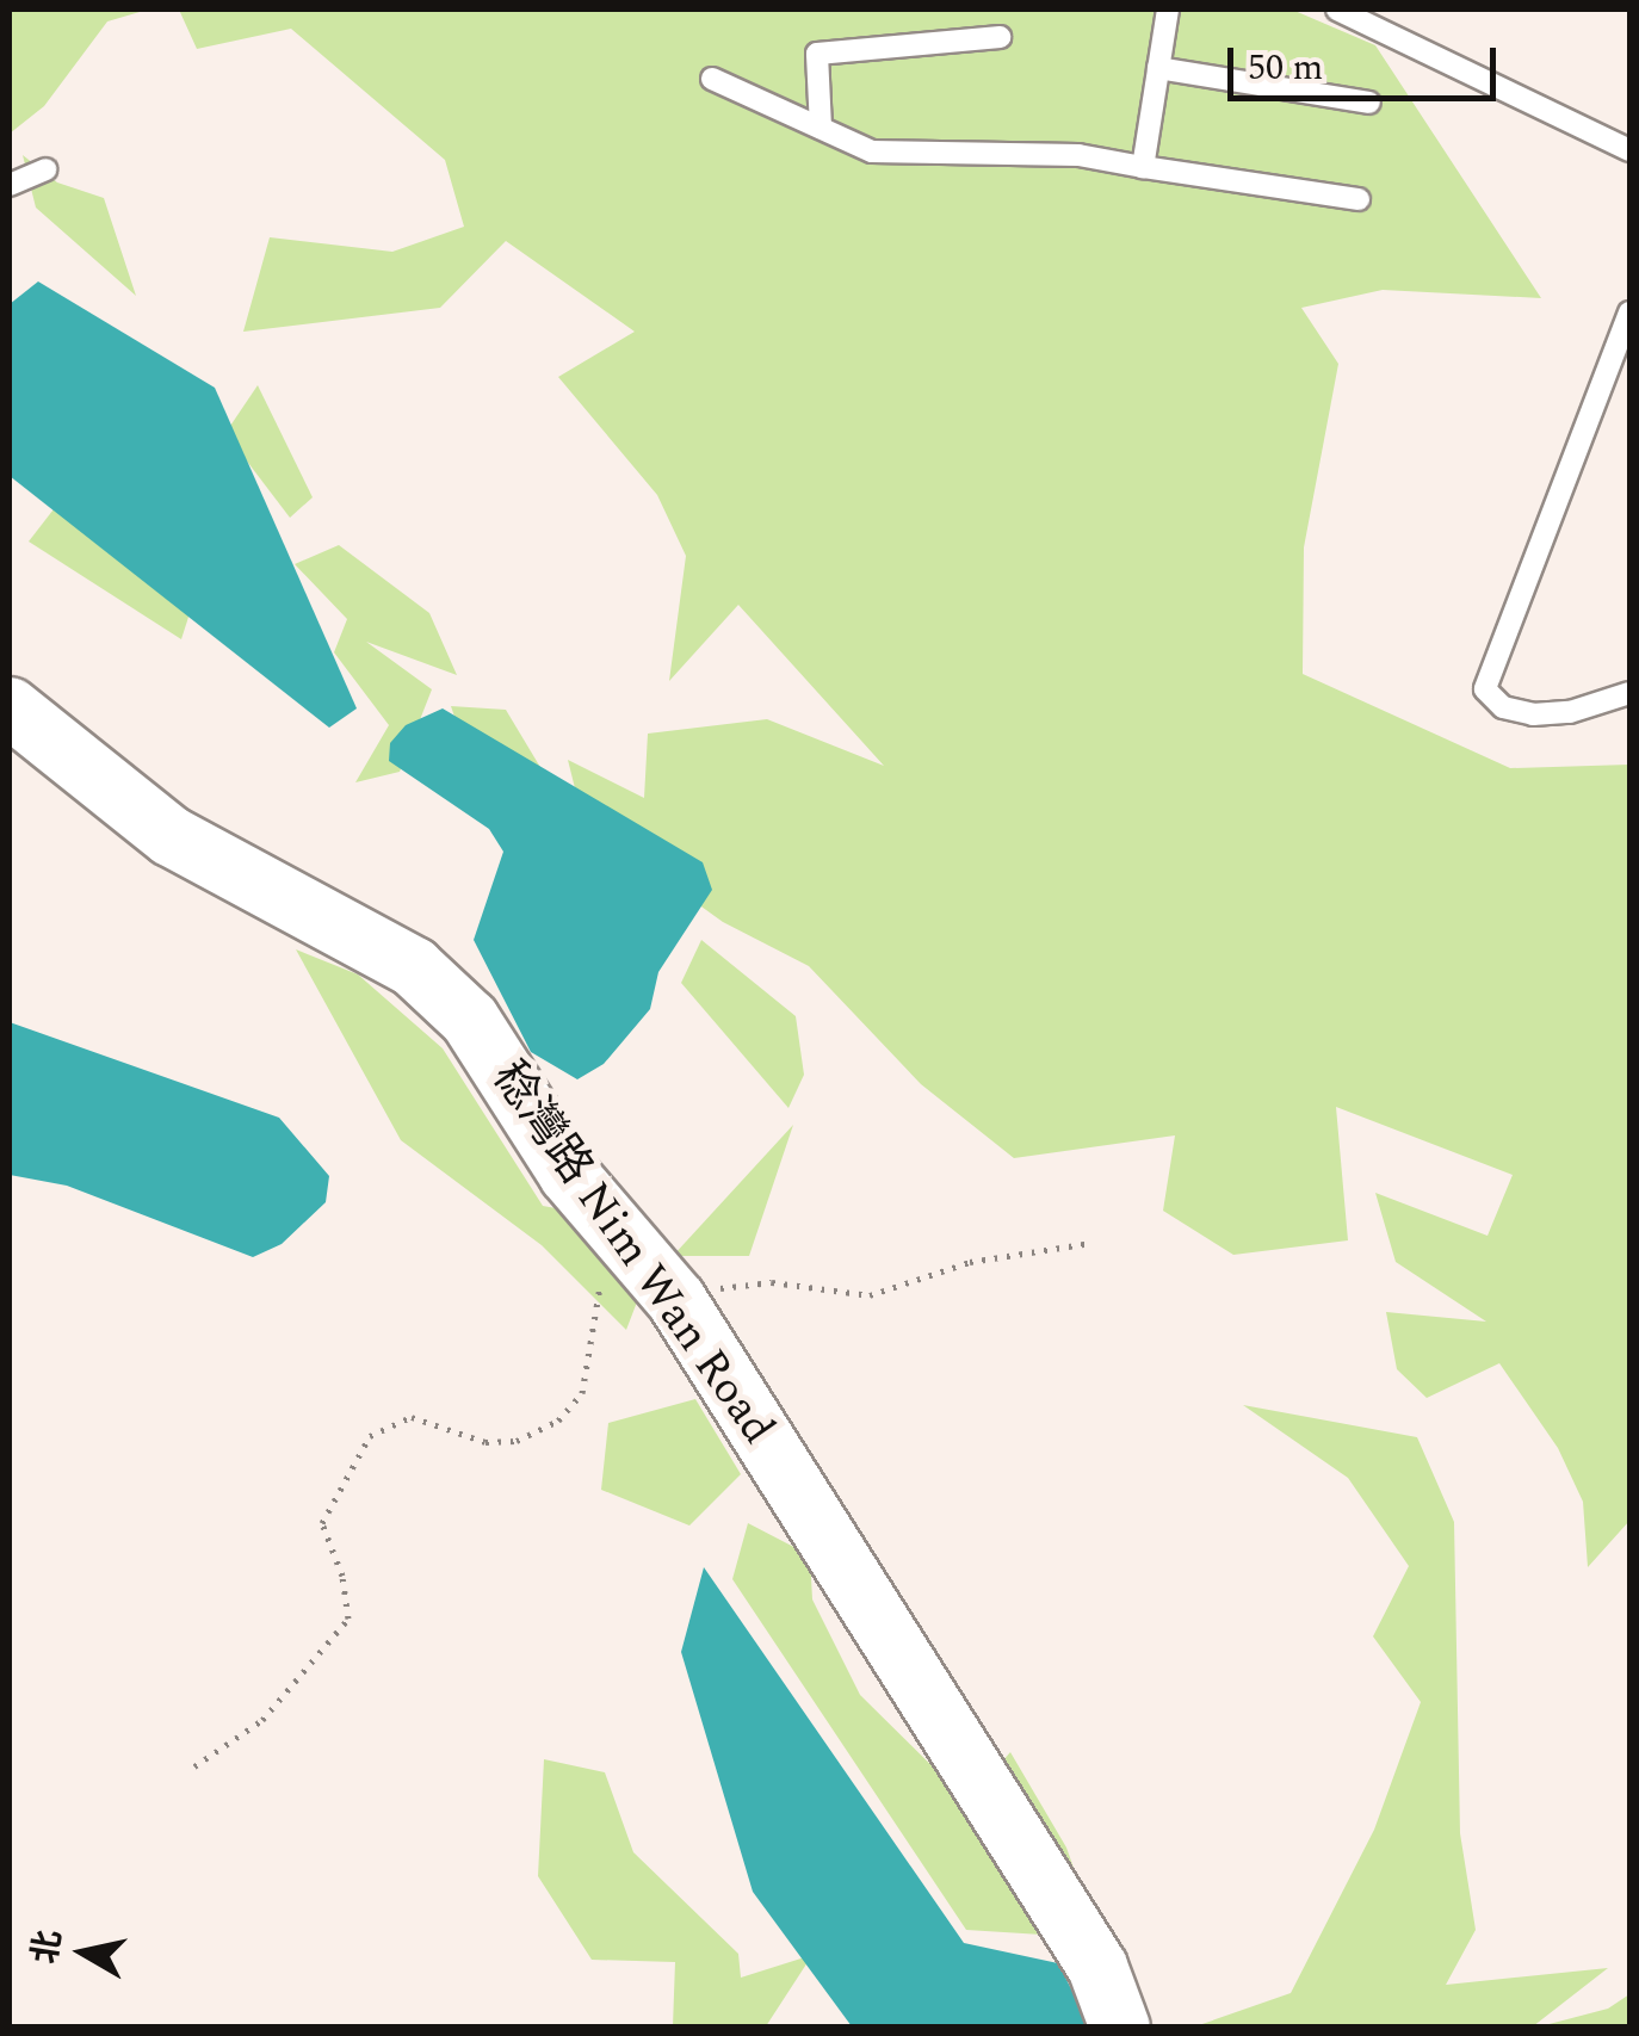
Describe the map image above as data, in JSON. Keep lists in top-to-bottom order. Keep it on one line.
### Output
{"streets":{"street":["稔灣路 Nim Wan Road"]},"scale_bar":"50 m","north":"left"}
